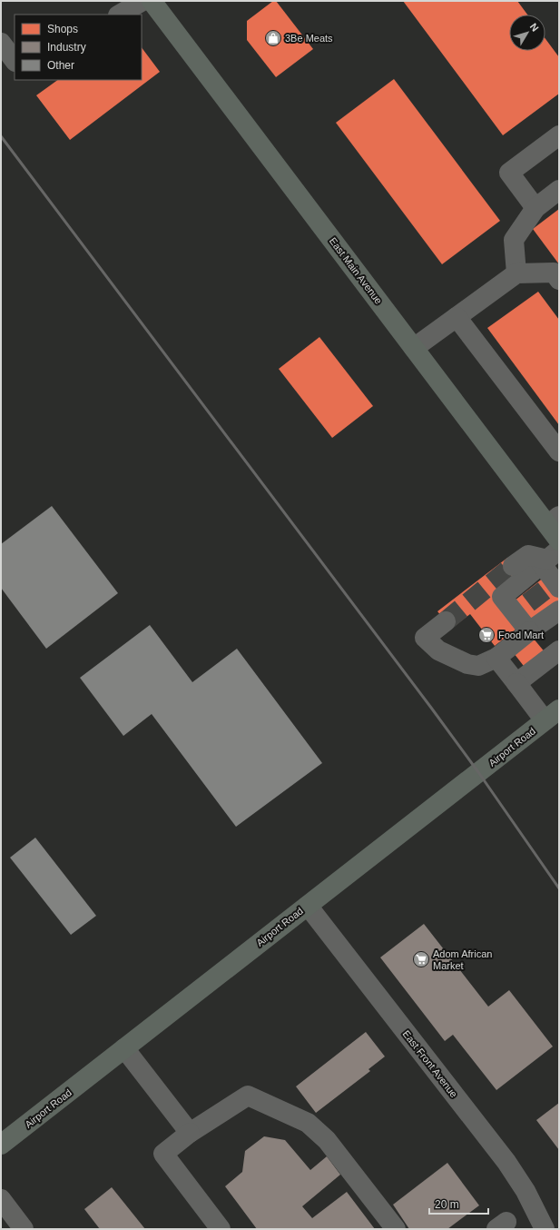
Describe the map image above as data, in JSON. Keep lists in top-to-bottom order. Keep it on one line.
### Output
{"streets":{"main road":["East Main Avenue","Airport Road"],"street":["East Front Avenue"]},"crossings":[["Airport Road","East Front Avenue"]],"places":{"shop":["3Be Meats"],"supermarket":["Food Mart","Adom African Market"]},"legend":["Shops","Industry","Other"],"scale_bar":"20 m","north":"top right"}
